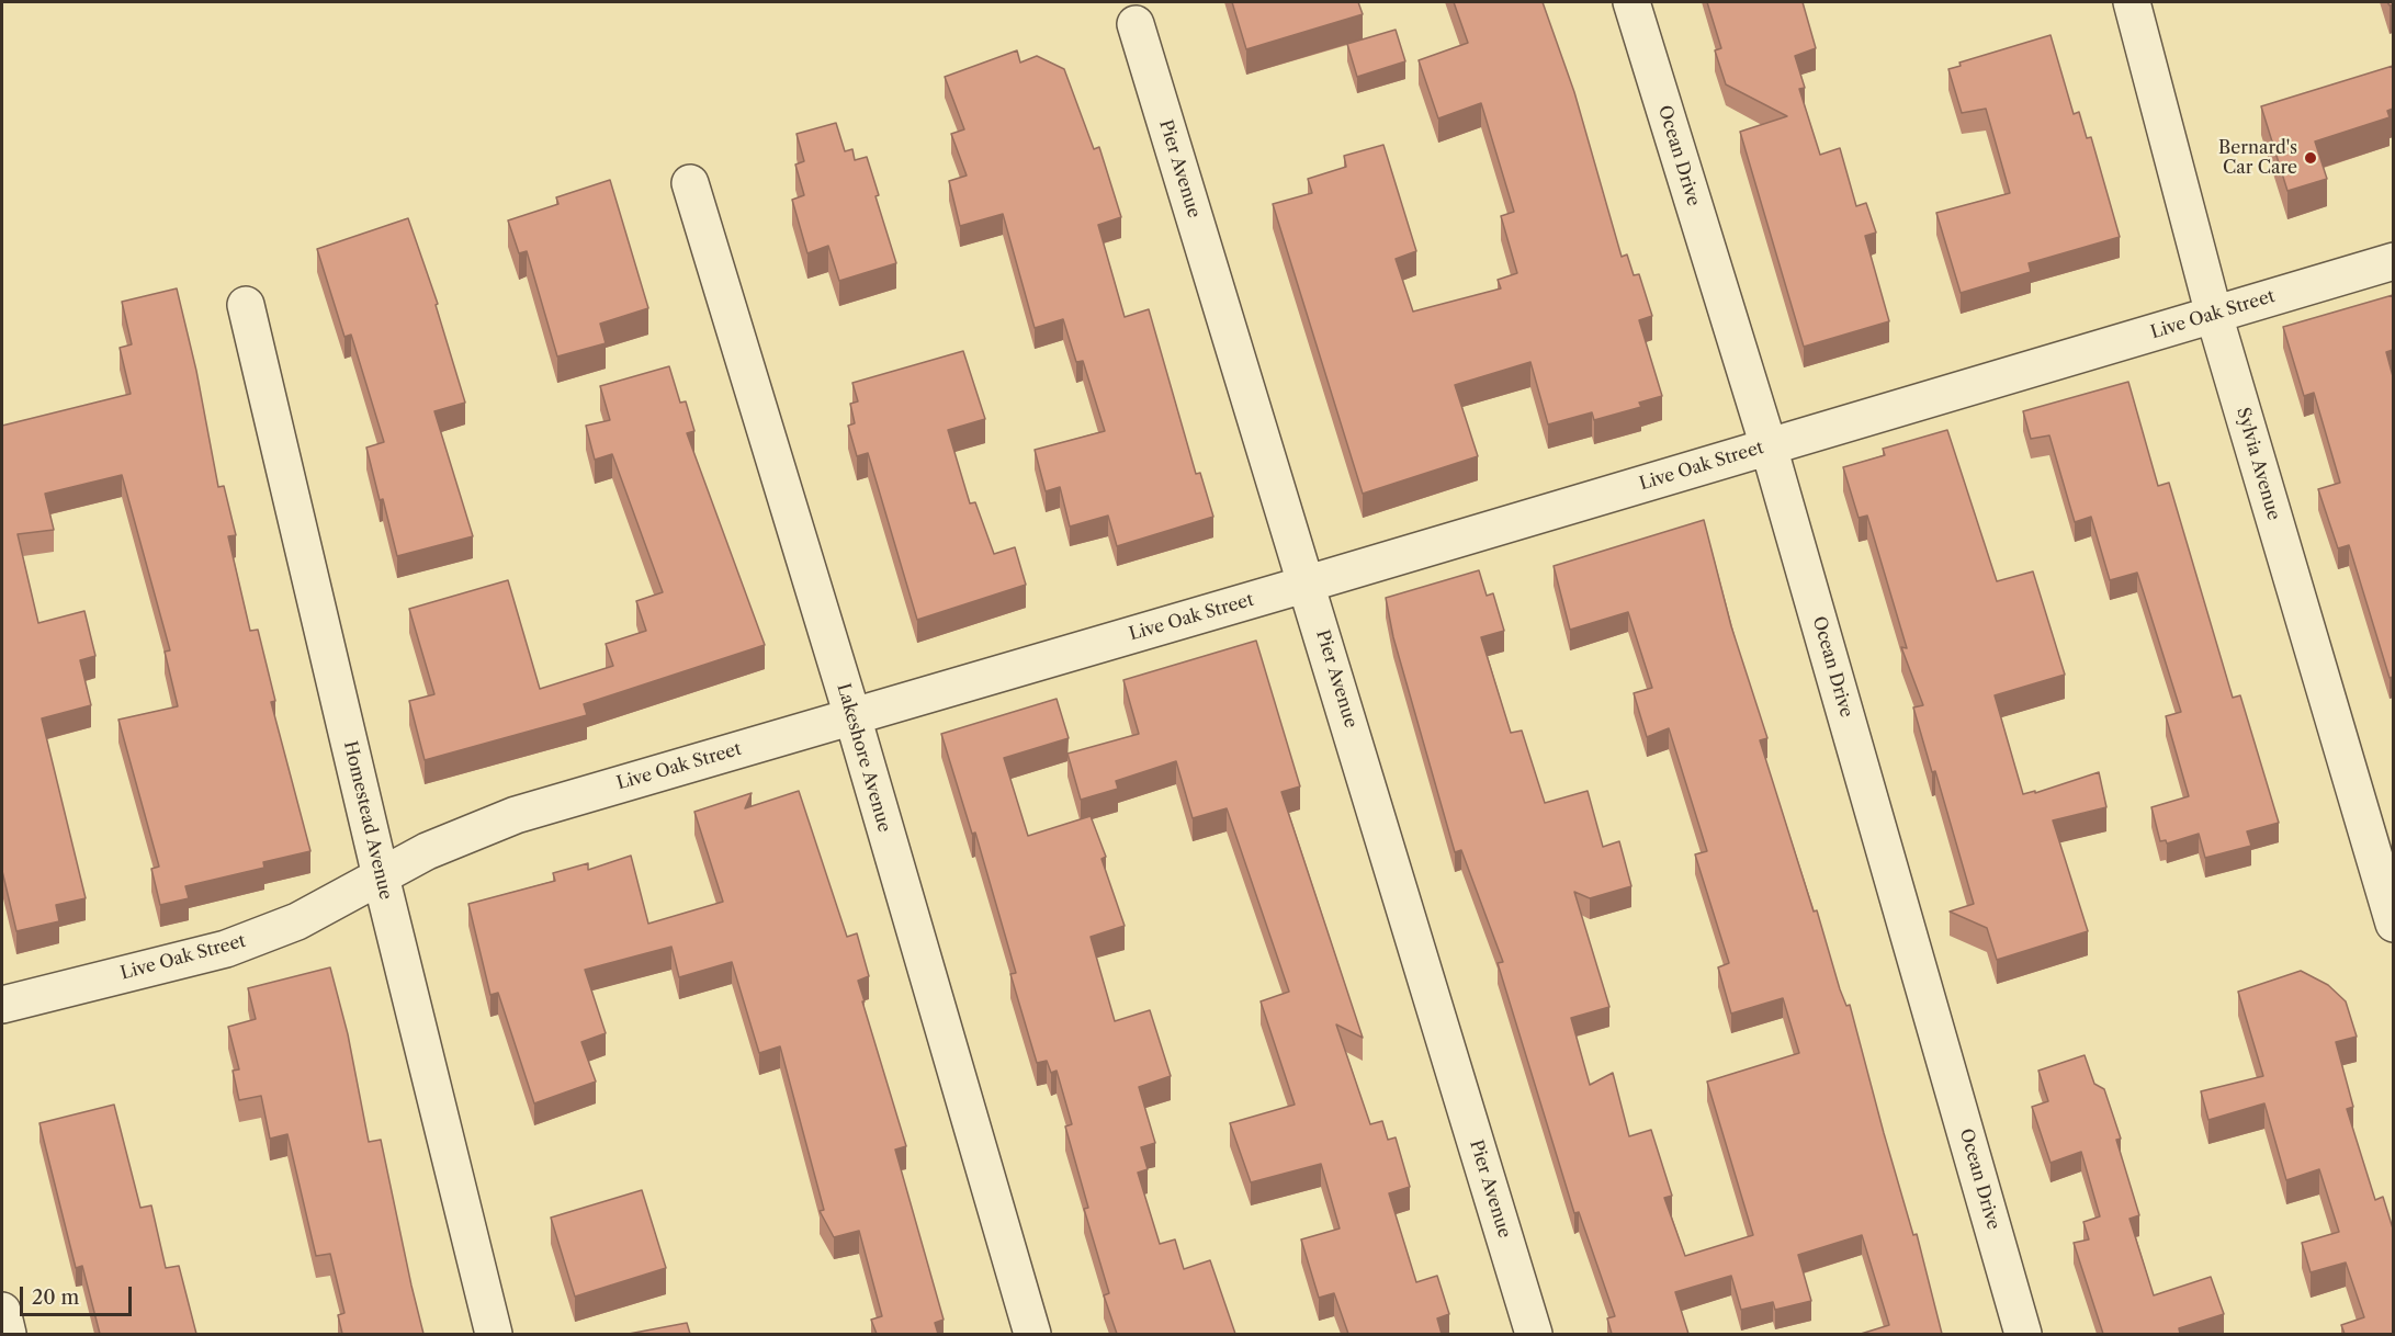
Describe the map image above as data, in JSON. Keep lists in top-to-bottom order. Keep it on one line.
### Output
{"streets":{"street":["Ocean Drive","Pier Avenue","Live Oak Street","Sylvia Avenue","Lakeshore Avenue","Homestead Avenue"]},"crossings":[["Ocean Drive","Live Oak Street"],["Pier Avenue","Live Oak Street"],["Live Oak Street","Sylvia Avenue"],["Live Oak Street","Lakeshore Avenue"],["Live Oak Street","Homestead Avenue"]],"places":["Bernard's Car Care"],"scale_bar":"20 m"}
